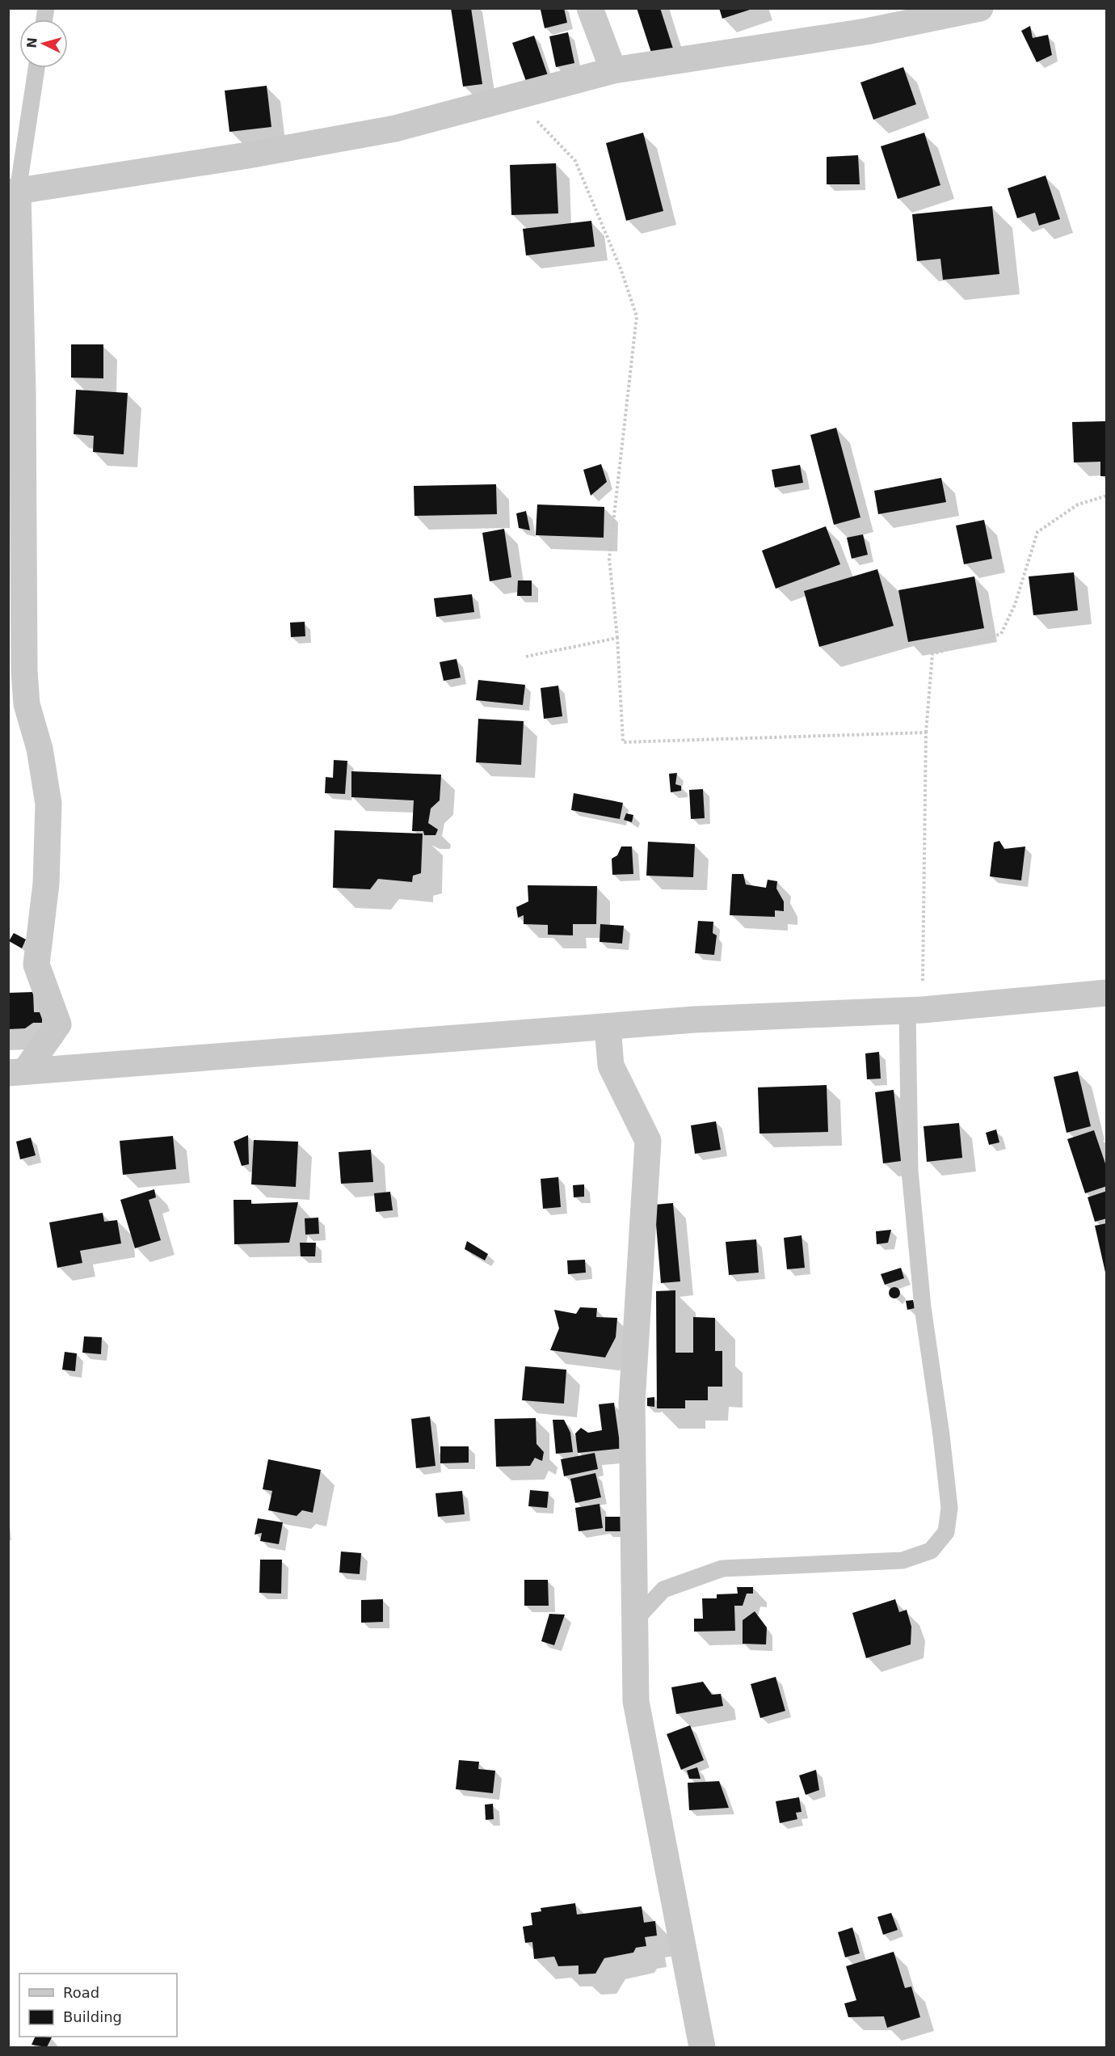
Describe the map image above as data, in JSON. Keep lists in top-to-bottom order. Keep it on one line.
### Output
{"legend":["Road","Building"],"north":"left"}
